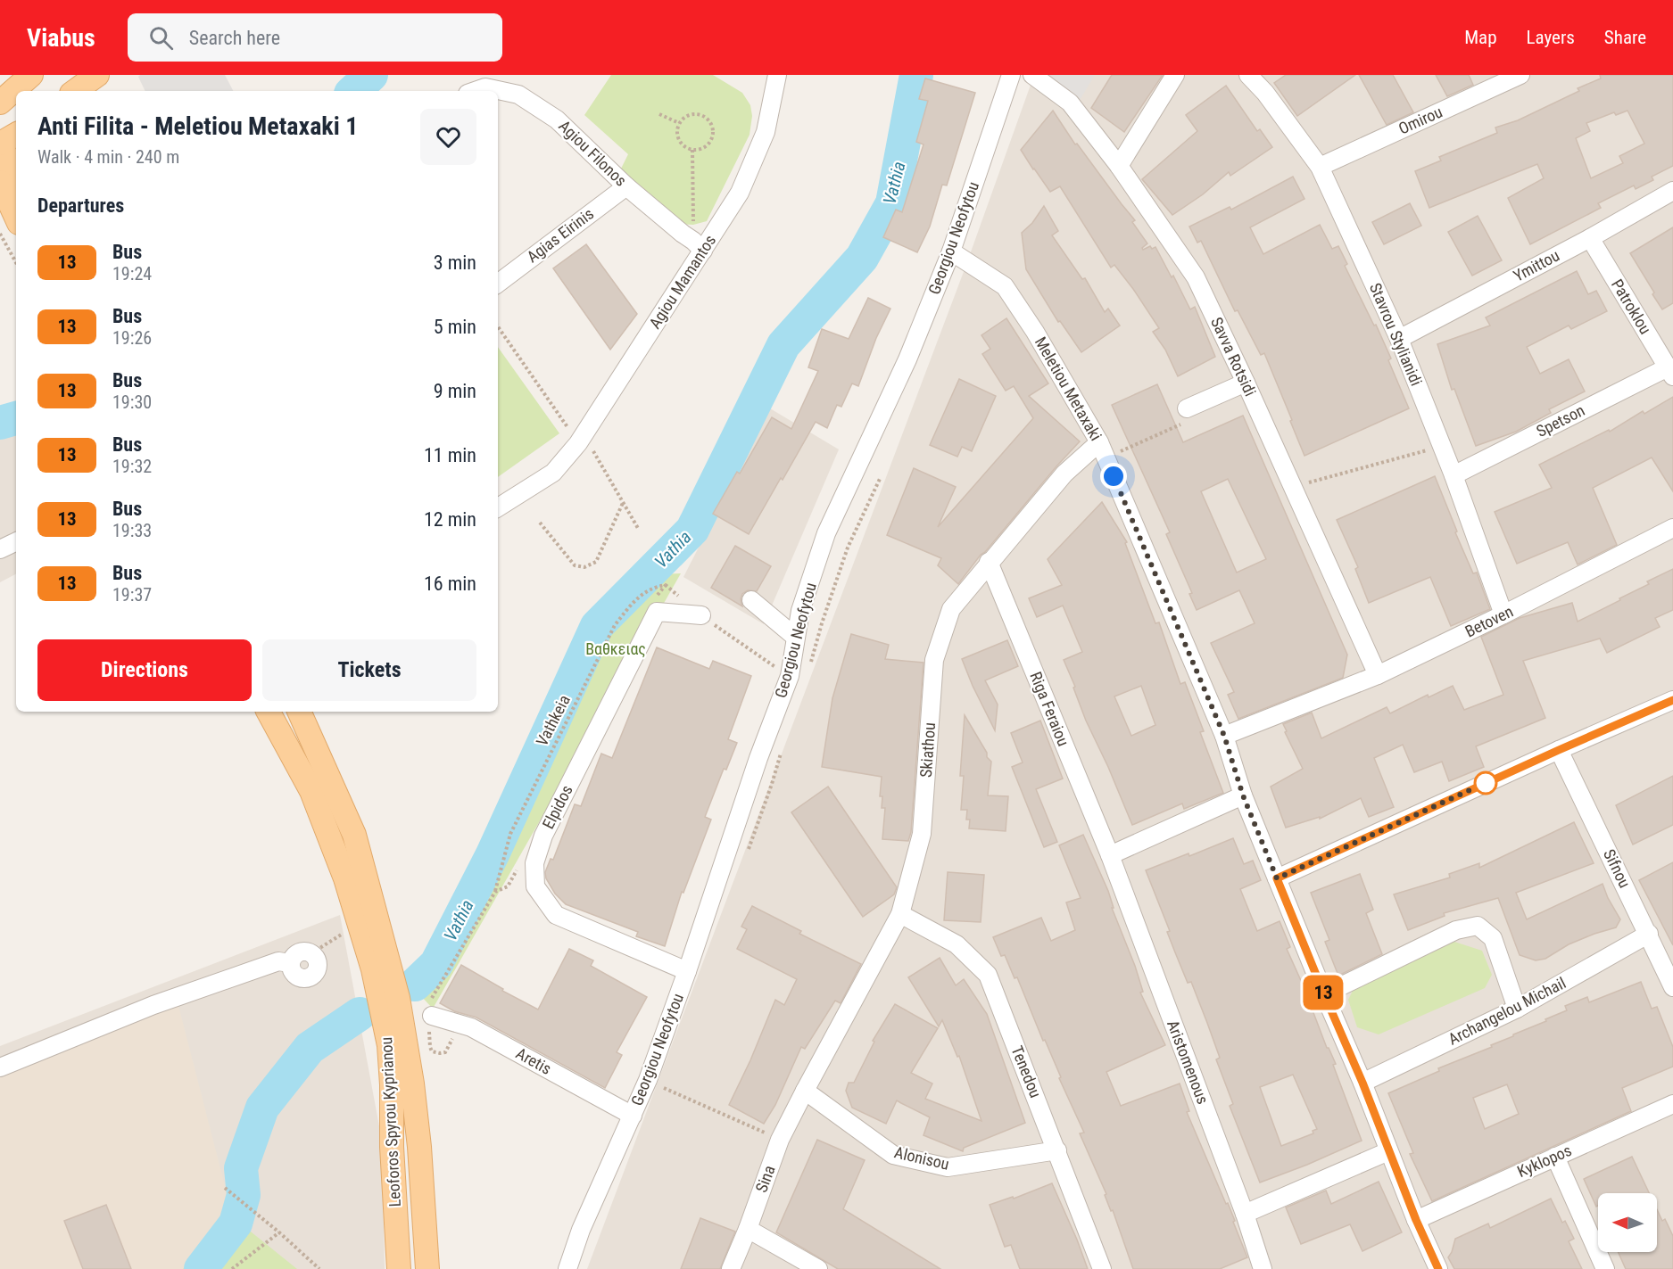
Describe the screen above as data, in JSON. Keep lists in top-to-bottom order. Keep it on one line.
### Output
{"streets":{"main road":["Leoforos Spyrou Kyprianou"],"street":["Omirou","Agiou Filonos","Agias Eirinis","Georgiou Neofytou","Ymittou","Agiou Mamantos","Patroklou","Stavrou Stylianidi","Savva Rotsidi","Meletiou Metaxaki","Spetson","Betoven","Riga Feraiou","Skiathou","Elpidos","Sifnou","Archangelou Michail","Aretis","Aristomenous","Tenedou","Alonisou","Kyklopos","Sina"],"path":["Vathkeia"]},"crossings":[["Omirou","Stavrou Stylianidi"],["Agiou Filonos","Agias Eirinis"],["Agiou Filonos","Agiou Mamantos"],["Georgiou Neofytou","Meletiou Metaxaki"],["Georgiou Neofytou","Elpidos"],["Georgiou Neofytou","Aretis"],["Ymittou","Patroklou"],["Ymittou","Stavrou Stylianidi"],["Patroklou","Spetson"],["Stavrou Stylianidi","Spetson"],["Stavrou Stylianidi","Betoven"],["Savva Rotsidi","Betoven"],["Meletiou Metaxaki","Betoven"],["Meletiou Metaxaki","Skiathou"],["Meletiou Metaxaki","Archangelou Michail"],["Meletiou Metaxaki","Kyklopos"],["Riga Feraiou","Skiathou"],["Riga Feraiou","Aristomenous"],["Vathkeia","Aretis"],["Skiathou","Tenedou"],["Skiathou","Alonisou"],["Skiathou","Sina"],["Sifnou","Archangelou Michail"],["Tenedou","Alonisou"],["Alonisou","Sina"]],"water":["Vathia"],"parks":["Βαθκειας"],"lines":["bus line 13"],"north":"left","page":{"header":"Viabus","search":"Search here","nav":["Map","Layers","Share"],"on_map":"13","heading":[["Anti Filita - Meletiou Metaxaki 1","Walk · 4 min · 240 m"],"Departures"],"list":[{"mark":"13","name":"Bus","note":"19:24","value":"3 min"},{"mark":"13","name":"Bus","note":"19:26","value":"5 min"},{"mark":"13","name":"Bus","note":"19:30","value":"9 min"},{"mark":"13","name":"Bus","note":"19:32","value":"11 min"},{"mark":"13","name":"Bus","note":"19:33","value":"12 min"},{"mark":"13","name":"Bus","note":"19:37","value":"16 min"}],"buttons":["Directions","Tickets"]}}
